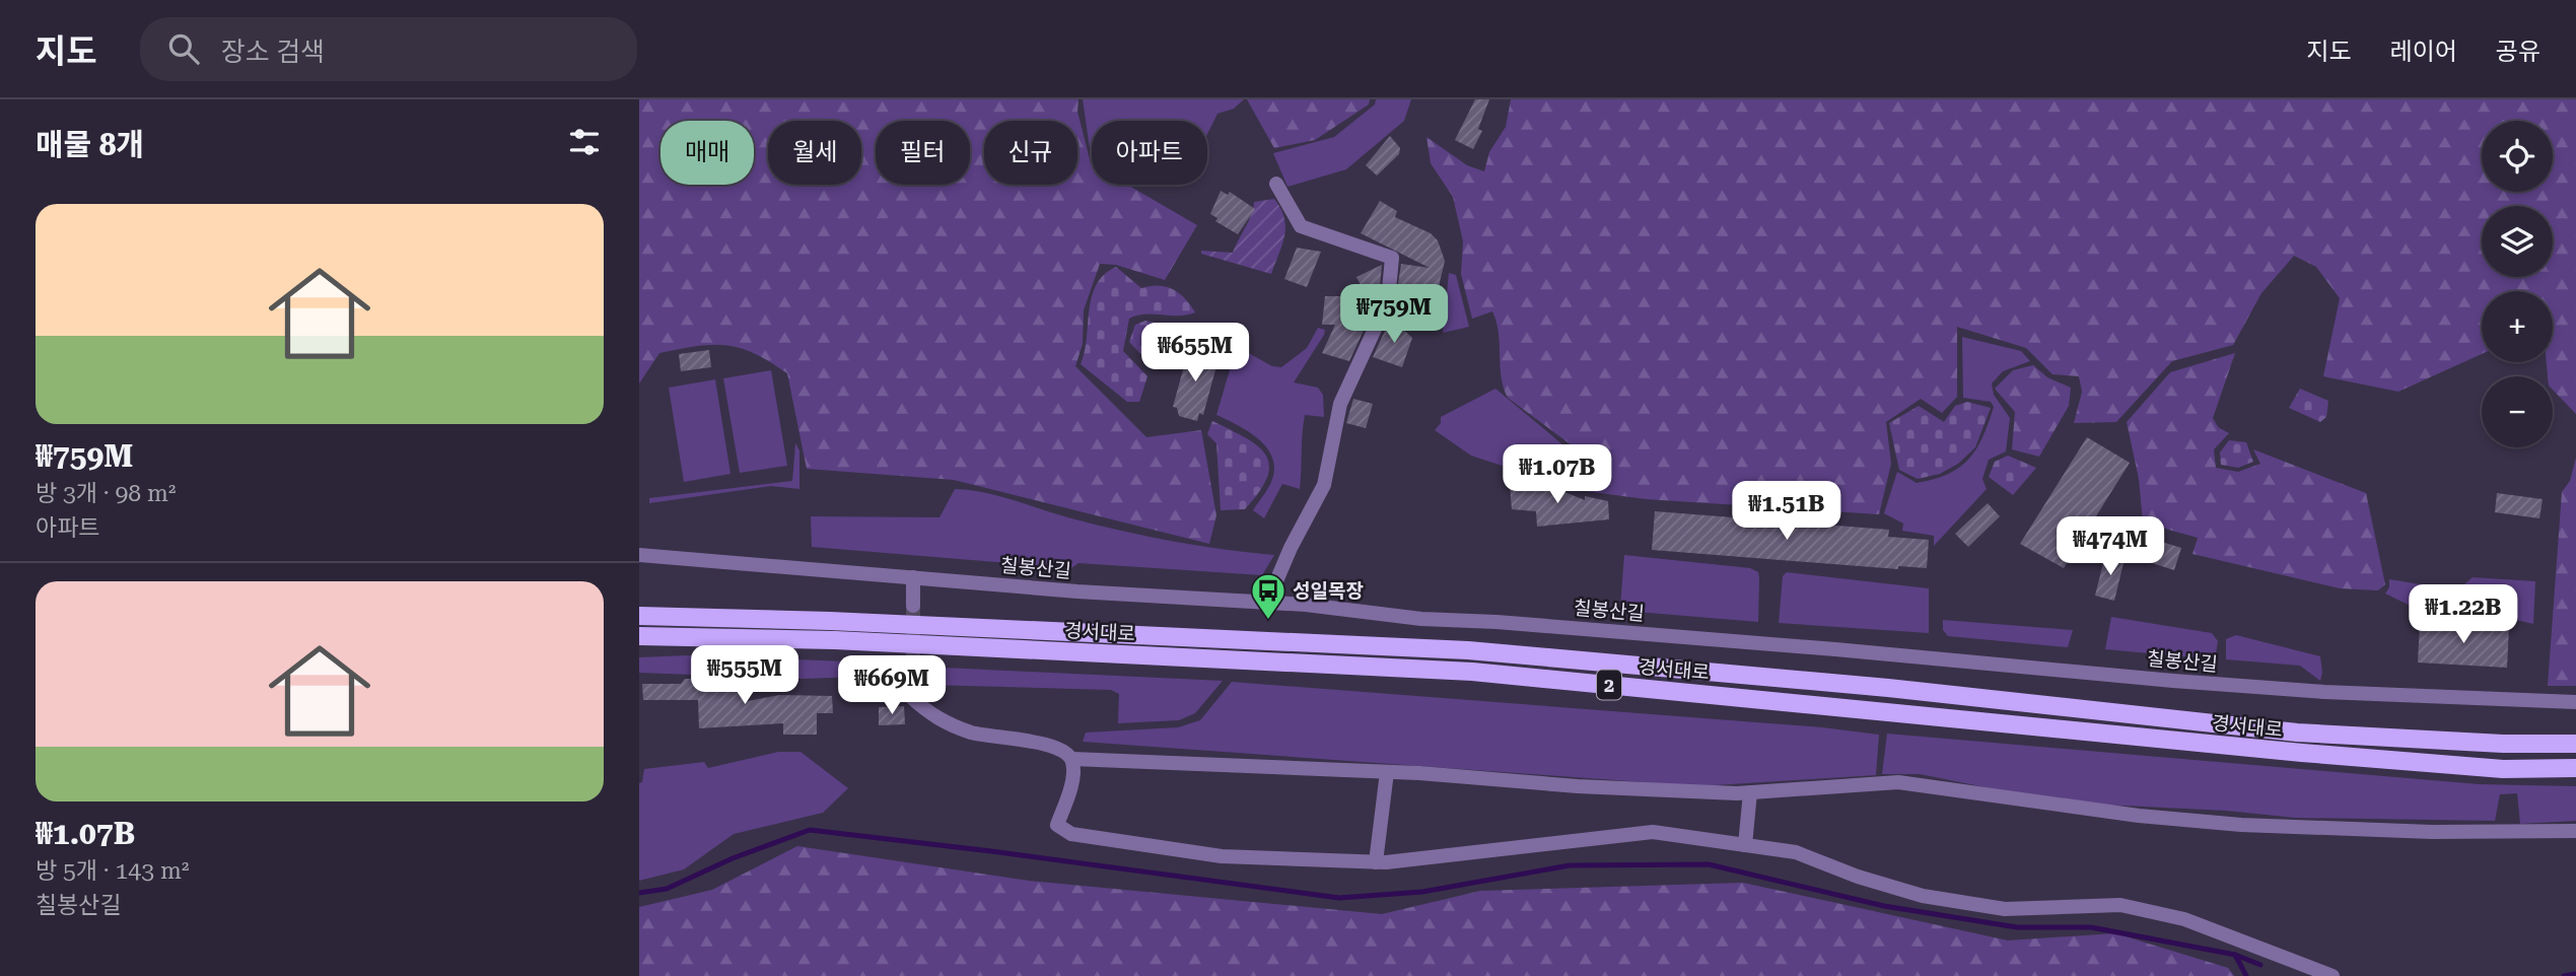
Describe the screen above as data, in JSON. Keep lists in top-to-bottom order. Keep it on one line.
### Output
{"streets":{"main road":["경서대로","2"],"street":["칠봉산길"]},"places":{"bus stop":["성일목장"]},"page":{"header":"지도","search":"장소 검색","nav":["지도","레이어","공유"],"heading":"매물 8개","map_buttons":["+","−"],"chip":["매매","월세","필터","신규","아파트"],"list":[{"name":"₩759M","note":"방 3개 · 98 m² · 아파트"},{"name":"₩1.07B","note":"방 5개 · 143 m² · 칠봉산길"}],"price":["₩759M","₩655M","₩1.07B","₩1.51B","₩474M","₩1.22B","₩555M","₩669M"]}}
